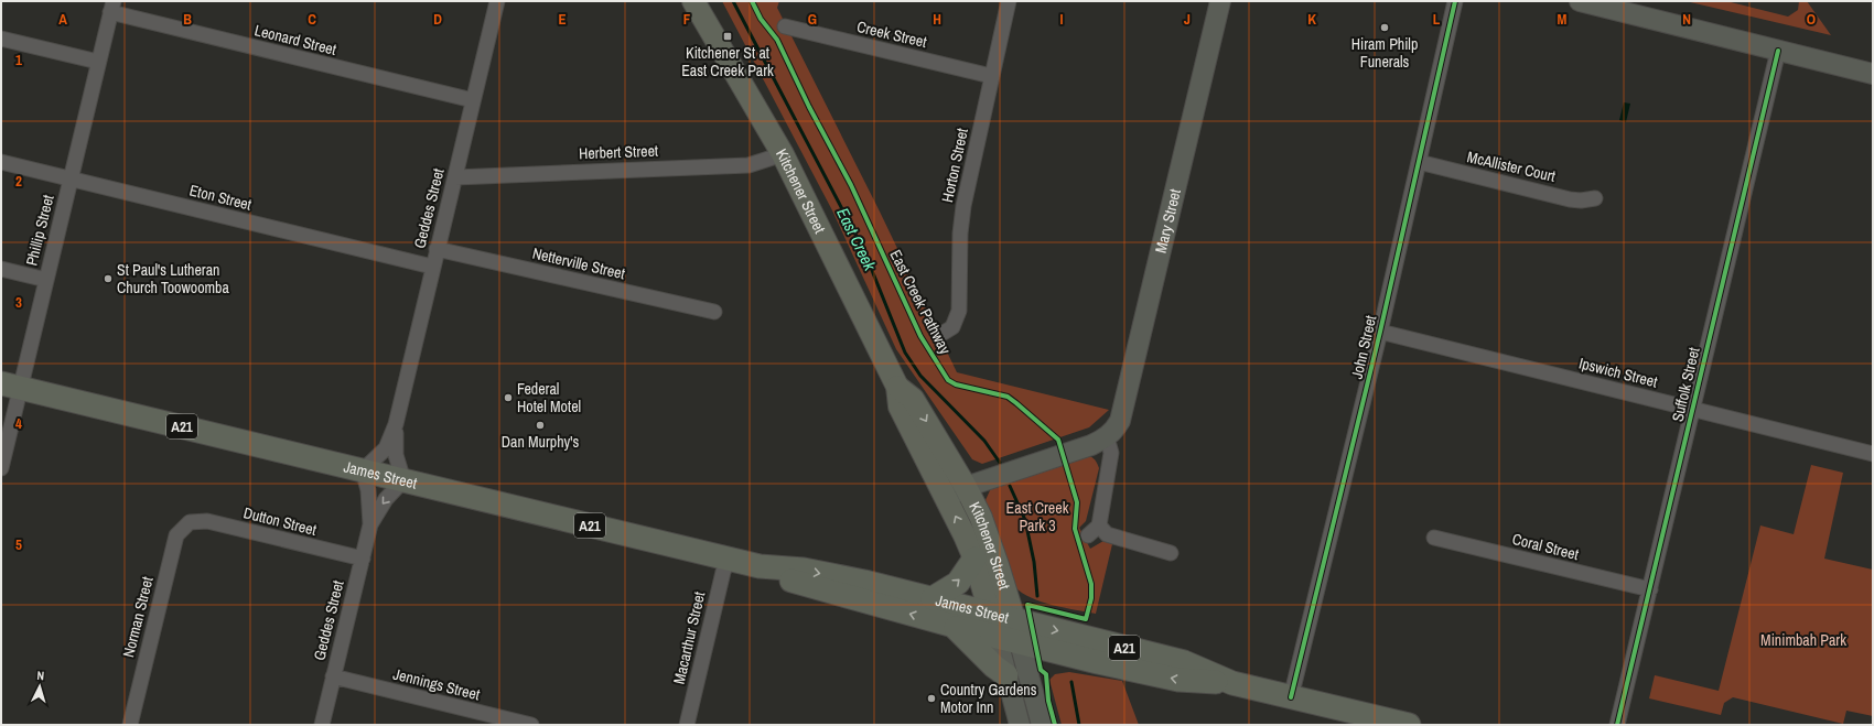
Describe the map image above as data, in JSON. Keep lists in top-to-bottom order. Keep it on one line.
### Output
{"streets":{"highway":["A21","James Street"],"main road":["Kitchener Street","Mary Street"],"street":["Creek Street","Leonard Street","Herbert Street","Horton Street","McAllister Court","Eton Street","Geddes Street","Phillip Street","Netterville Street","John Street","Ipswich Street","Suffolk Street","Dutton Street","Coral Street","Norman Street","Macarthur Street","Jennings Street"],"cycle path":["East Creek Pathway"]},"crossings":[["Creek Street","Horton Street"],["Leonard Street","Geddes Street"],["Leonard Street","Phillip Street"],["Herbert Street","Kitchener Street"],["Herbert Street","Geddes Street"],["McAllister Court","John Street"],["Kitchener Street","Mary Street"],["Kitchener Street","James Street"],["Eton Street","Geddes Street"],["Eton Street","Phillip Street"],["Geddes Street","Netterville Street"],["Geddes Street","James Street"],["Geddes Street","Dutton Street"],["Geddes Street","Jennings Street"],["Phillip Street","James Street"],["John Street","Ipswich Street"],["John Street","James Street"],["Ipswich Street","Suffolk Street"],["Suffolk Street","Coral Street"],["James Street","Macarthur Street"],["Dutton Street","Norman Street"]],"water":["East Creek"],"parks":["East Creek Park 3","Minimbah Park"],"places":{"other":["Hiram Philp Funerals","St Paul's Lutheran Church Toowoomba","Federal Hotel Motel","Dan Murphy's","Country Gardens Motor Inn"],"transit":["Kitchener St at East Creek Park"]},"north":"top","grid":{"columns":["A","B","C","D","E","F","G","H","I","J","K","L","M","N","O"],"rows":["1","2","3","4","5"]}}
